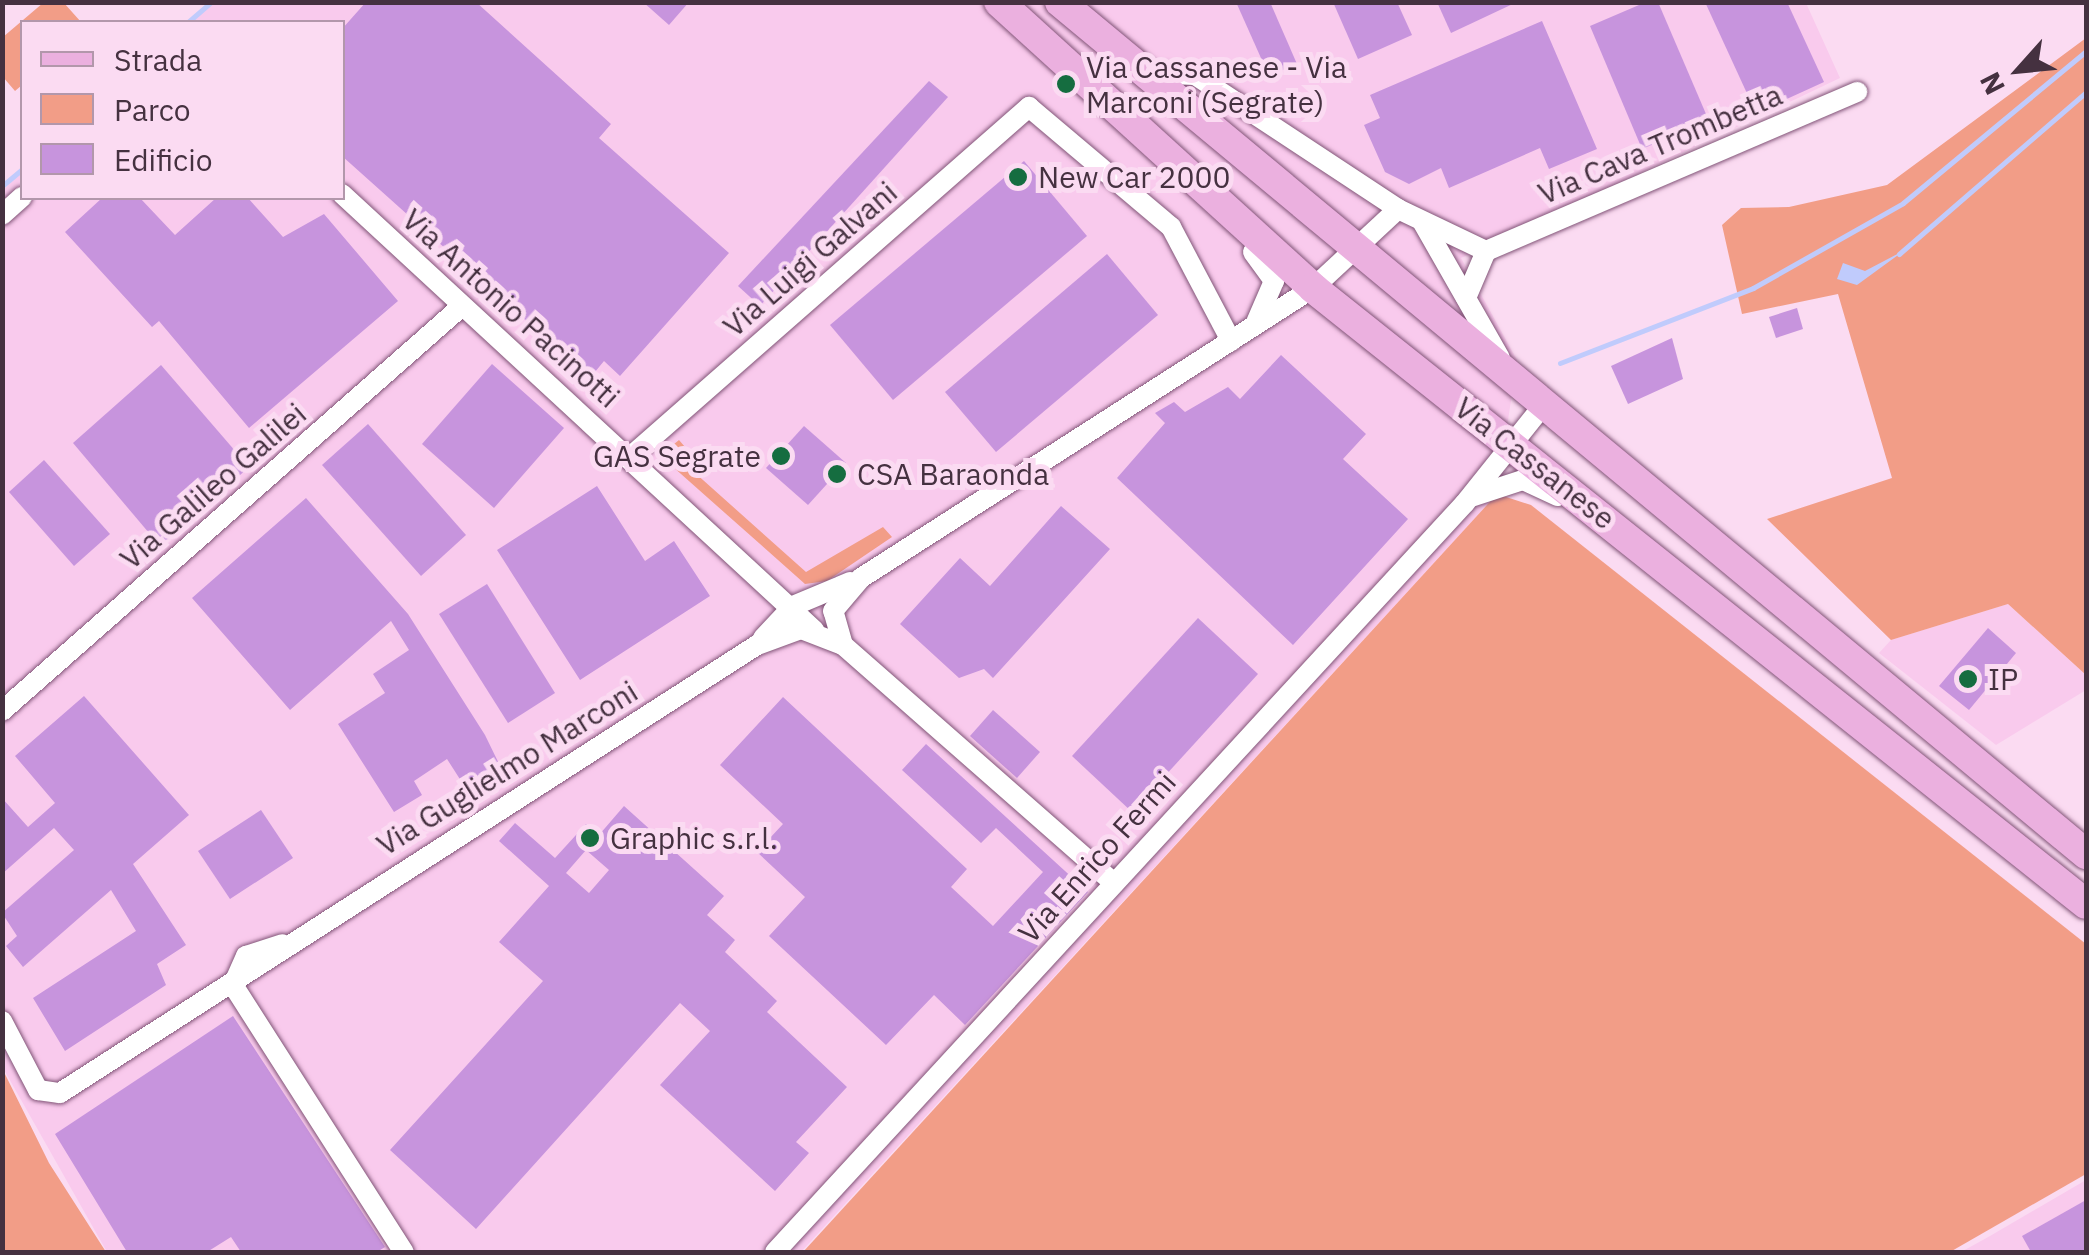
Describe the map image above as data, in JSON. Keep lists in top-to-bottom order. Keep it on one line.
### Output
{"streets":{"main road":["Via Cassanese"],"street":["Via Cava Trombetta","Via Luigi Galvani","Via Antonio Pacinotti","Via Galileo Galilei","Via Guglielmo Marconi","Via Enrico Fermi"]},"crossings":[["Via Luigi Galvani","Via Antonio Pacinotti"],["Via Luigi Galvani","Via Guglielmo Marconi"],["Via Antonio Pacinotti","Via Galileo Galilei"],["Via Antonio Pacinotti","Via Guglielmo Marconi"],["Via Cassanese","Via Guglielmo Marconi"],["Via Cassanese","Via Enrico Fermi"]],"places":["Via Cassanese - Via Marconi (Segrate)","New Car 2000","GAS Segrate","CSA Baraonda","IP","Graphic s.r.l."],"legend":["Strada","Parco","Edificio"],"north":"bottom left"}
